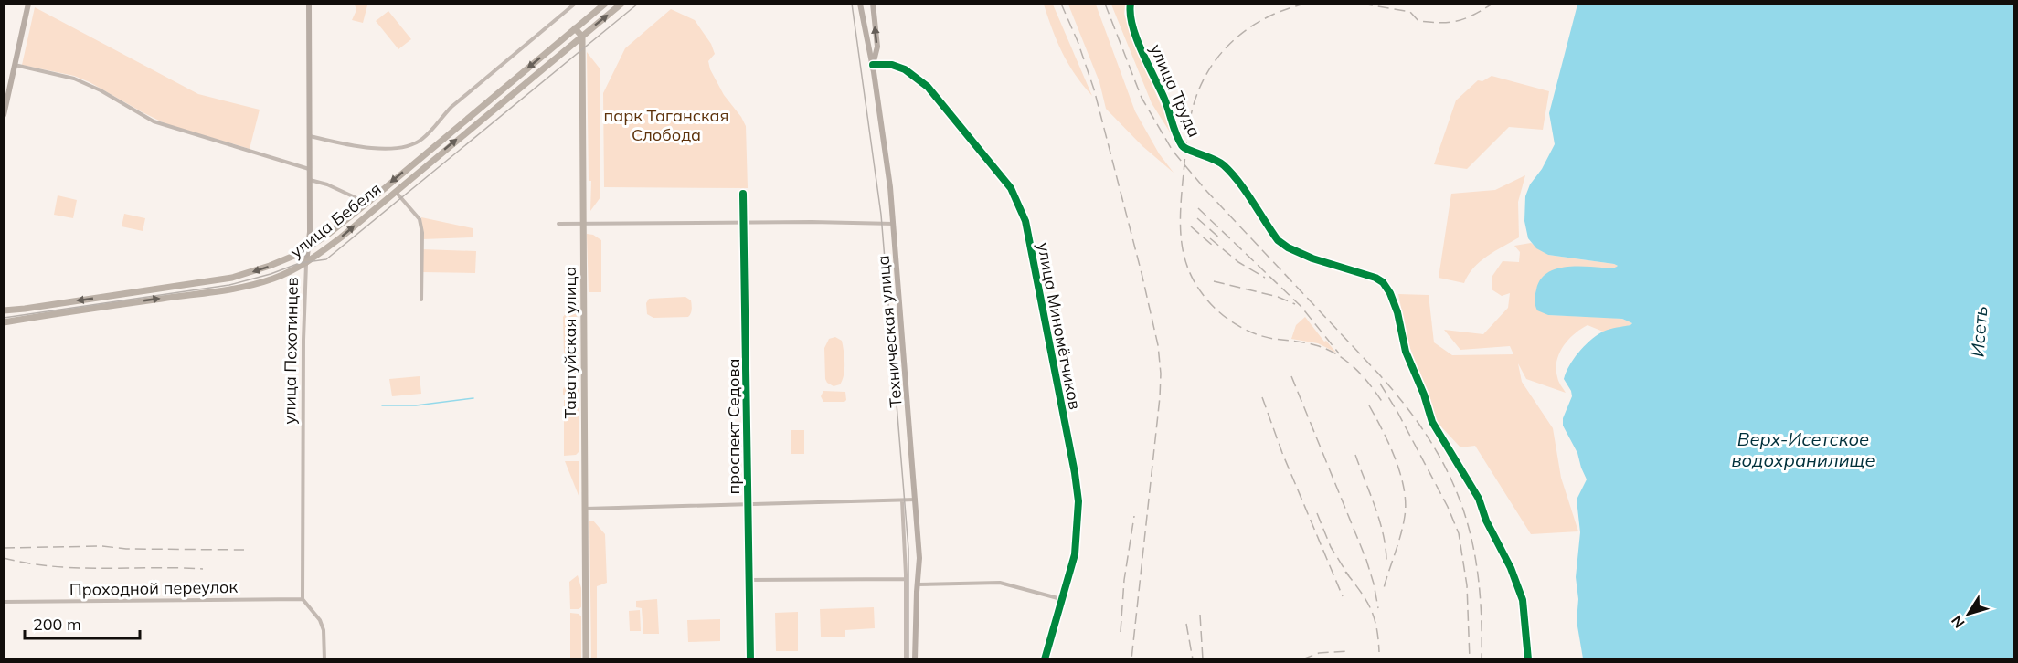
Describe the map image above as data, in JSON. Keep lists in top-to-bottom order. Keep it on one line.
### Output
{"streets":{"main road":["улица Бебеля","Техническая улица","Таватуйская улица","улица Пехотинцев"],"street":["улица Труда","улица Миномётчиков","проспект Седова","Проходной переулок"]},"crossings":[["улица Бебеля","Таватуйская улица"],["улица Бебеля","улица Пехотинцев"],["улица Миномётчиков","Техническая улица"],["улица Пехотинцев","Проходной переулок"]],"water":["Исеть","Верх-Исетское водохранилище"],"parks":["парк Таганская Слобода"],"scale_bar":"200 m","north":"bottom left"}
